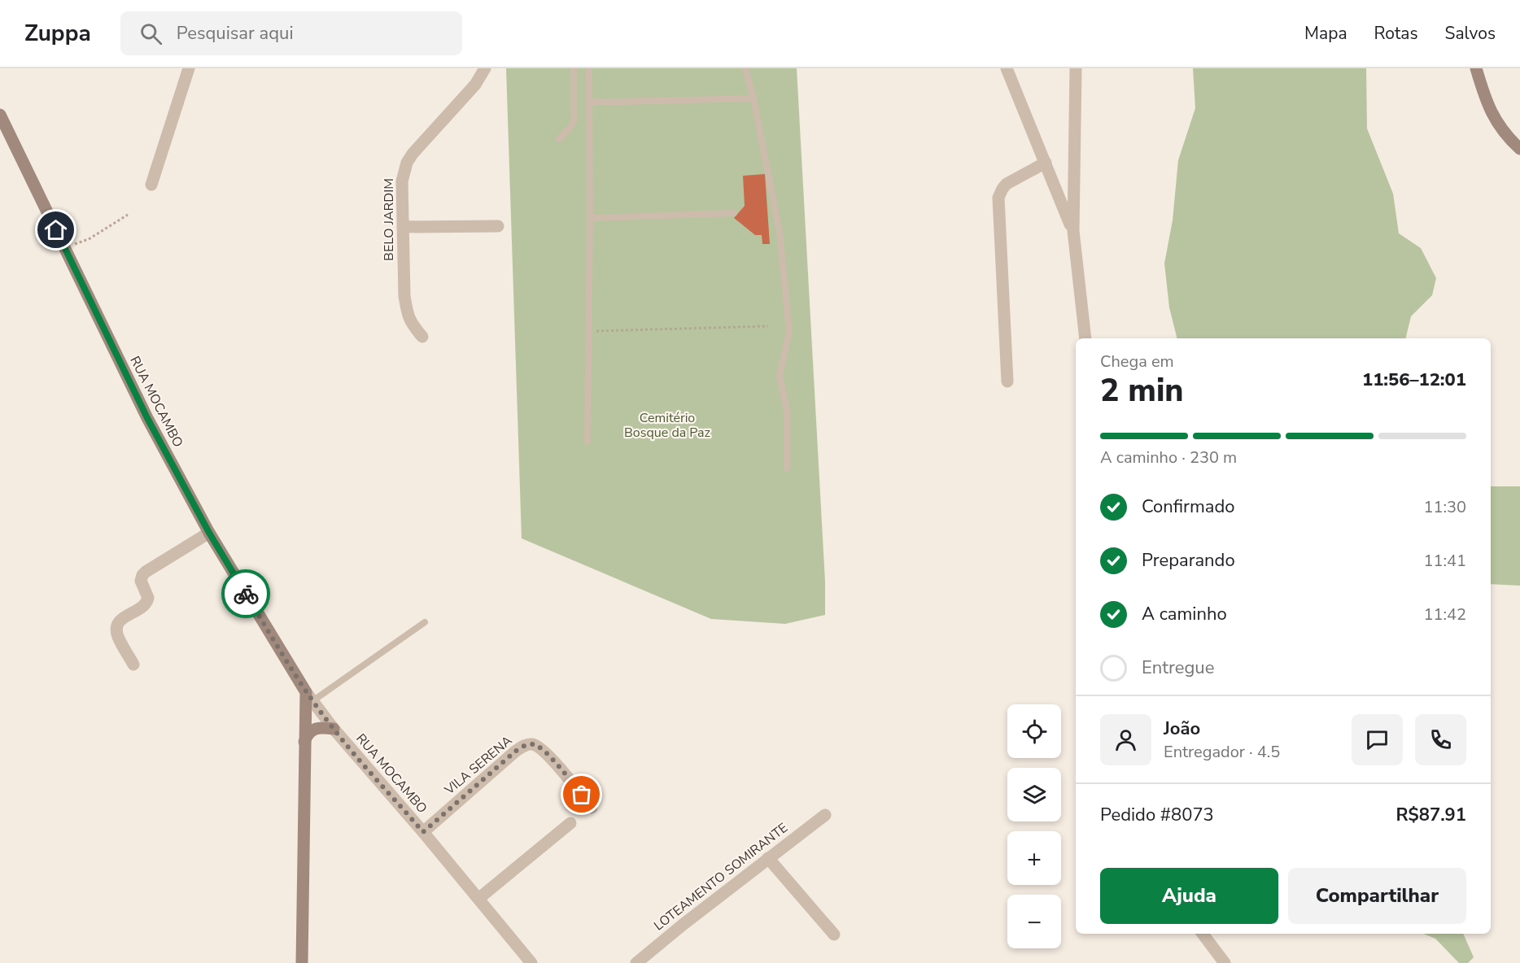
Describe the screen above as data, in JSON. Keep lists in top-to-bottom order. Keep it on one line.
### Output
{"streets":{"main road":["RUA MOCAMBO"],"street":["BELO JARDIM","VILA SERENA","LOTEAMENTO SOMIRANTE"]},"crossings":[["RUA MOCAMBO","VILA SERENA"]],"parks":["Cemitério Bosque da Paz"],"page":{"header":"Zuppa","search":"Pesquisar aqui","nav":["Mapa","Rotas","Salvos"],"heading":["2 min","Chega em","11:56–12:01"],"panel":["João","Entregador · 4.5","Pedido #8073","R$87.91"],"bar":"A caminho · 230 m","list":[["Confirmado","11:30"],["Preparando","11:41"],["A caminho","11:42"],"Entregue"],"map_buttons":["+","−"],"buttons":["Ajuda","Compartilhar"]}}
